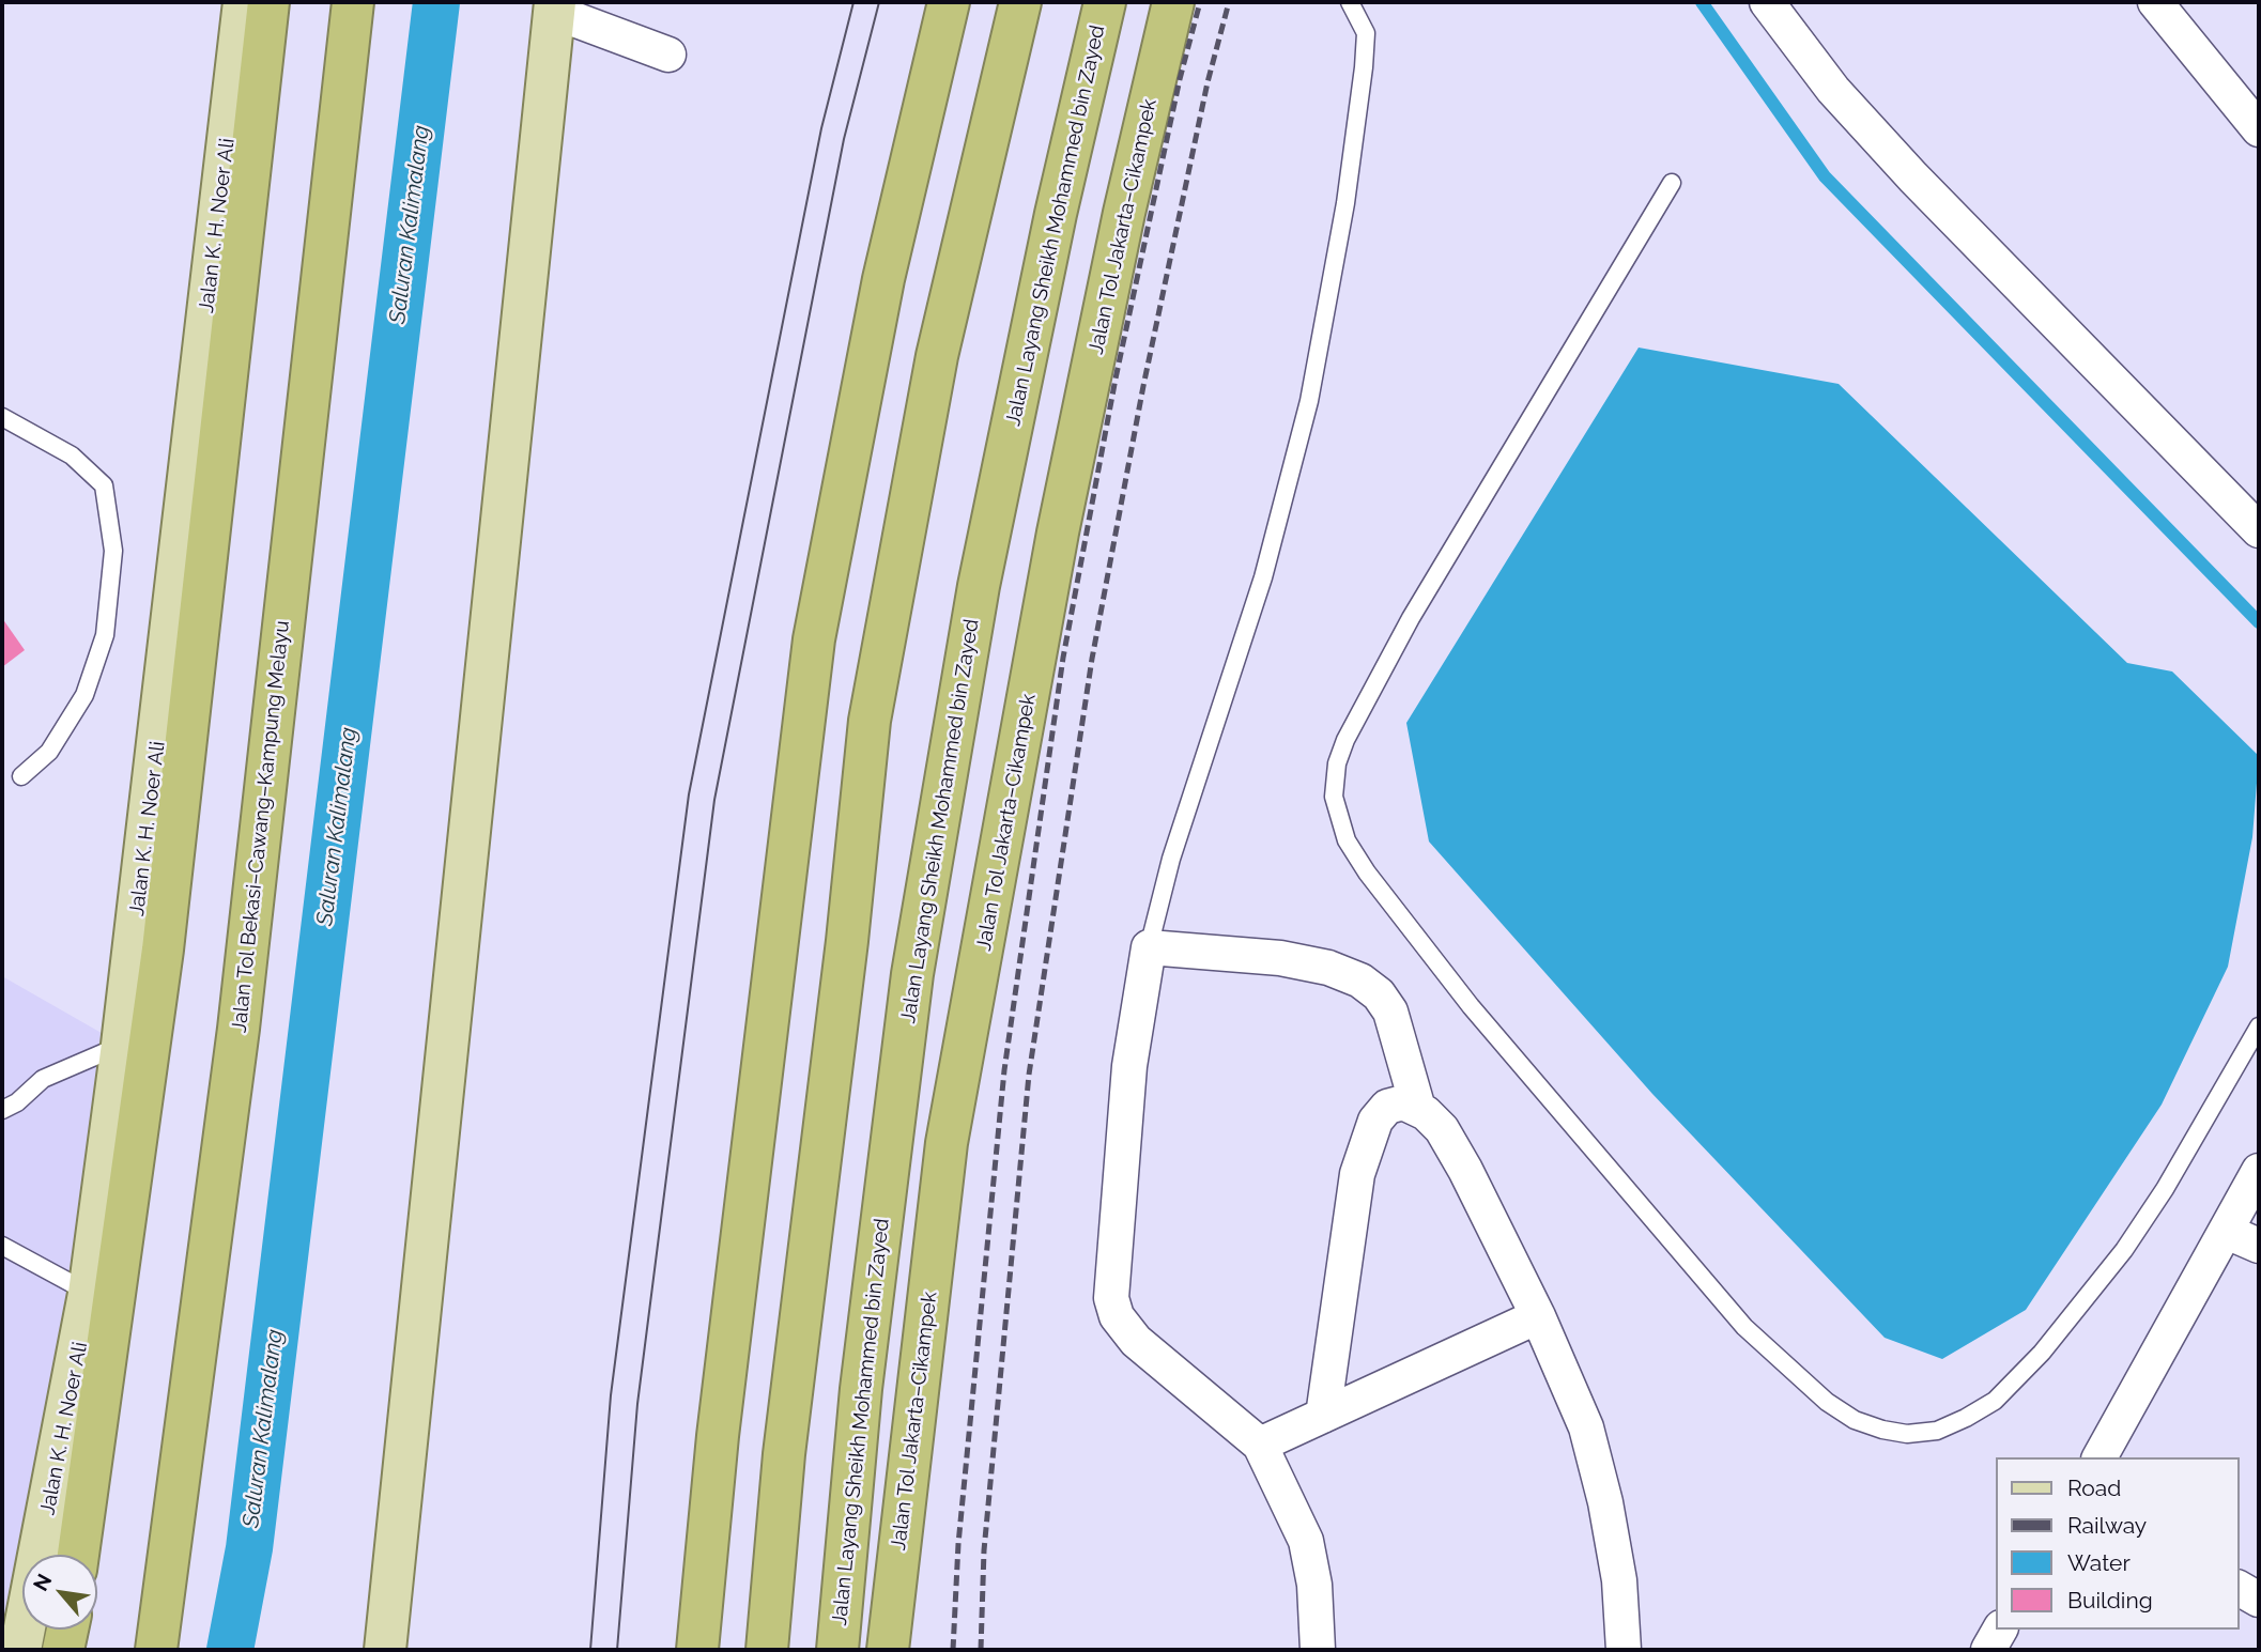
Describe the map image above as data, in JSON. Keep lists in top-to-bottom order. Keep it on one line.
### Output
{"streets":{"highway":["Jalan Layang Sheikh Mohammed bin Zayed","Jalan Tol Jakarta–Cikampek","Jalan Tol Bekasi–Cawang–Kampung Melayu"],"main road":["Jalan K. H. Noer Ali"]},"water":["Saluran Kalimalang"],"legend":["Road","Railway","Water","Building"],"north":"top left"}
